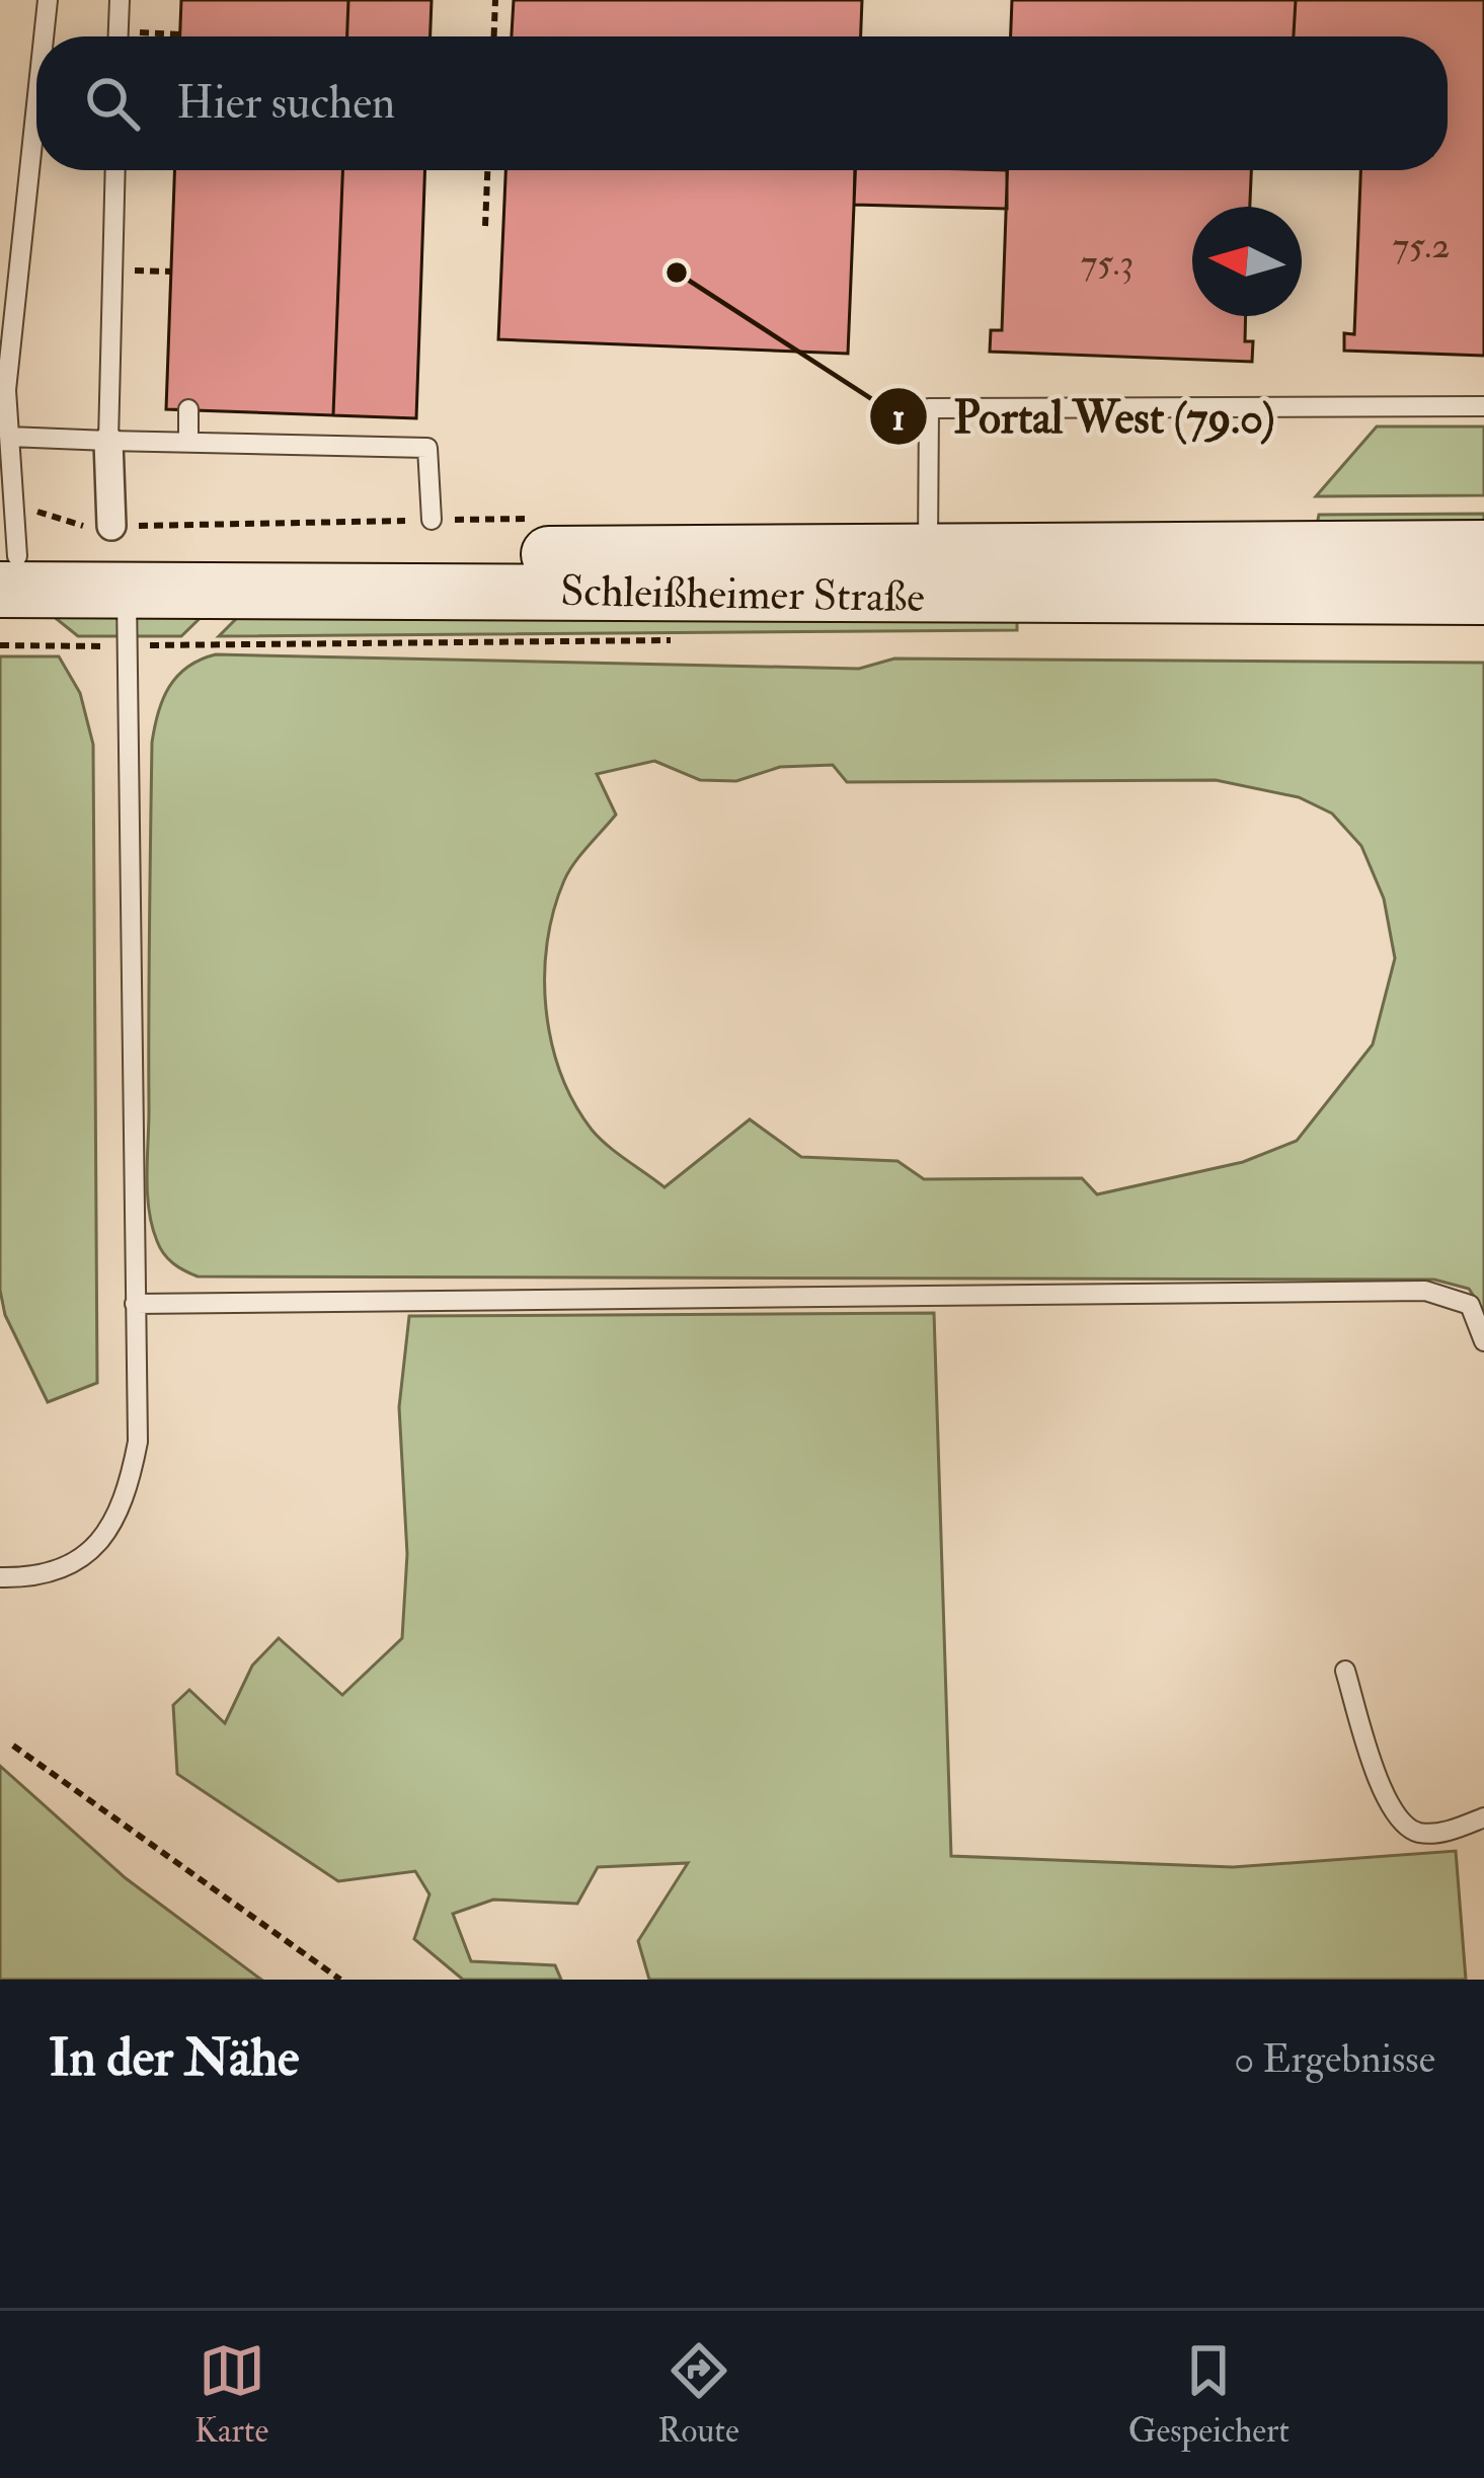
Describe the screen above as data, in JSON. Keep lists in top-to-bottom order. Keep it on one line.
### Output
{"streets":{"main road":["Schleißheimer Straße"]},"places":["Portal West (79.0)"],"house_numbers":["75.2","75.3"],"north":"left","page":{"search":"Hier suchen","heading":["In der Nähe","0 Ergebnisse"],"nav":["Karte","Route","Gespeichert"]}}
